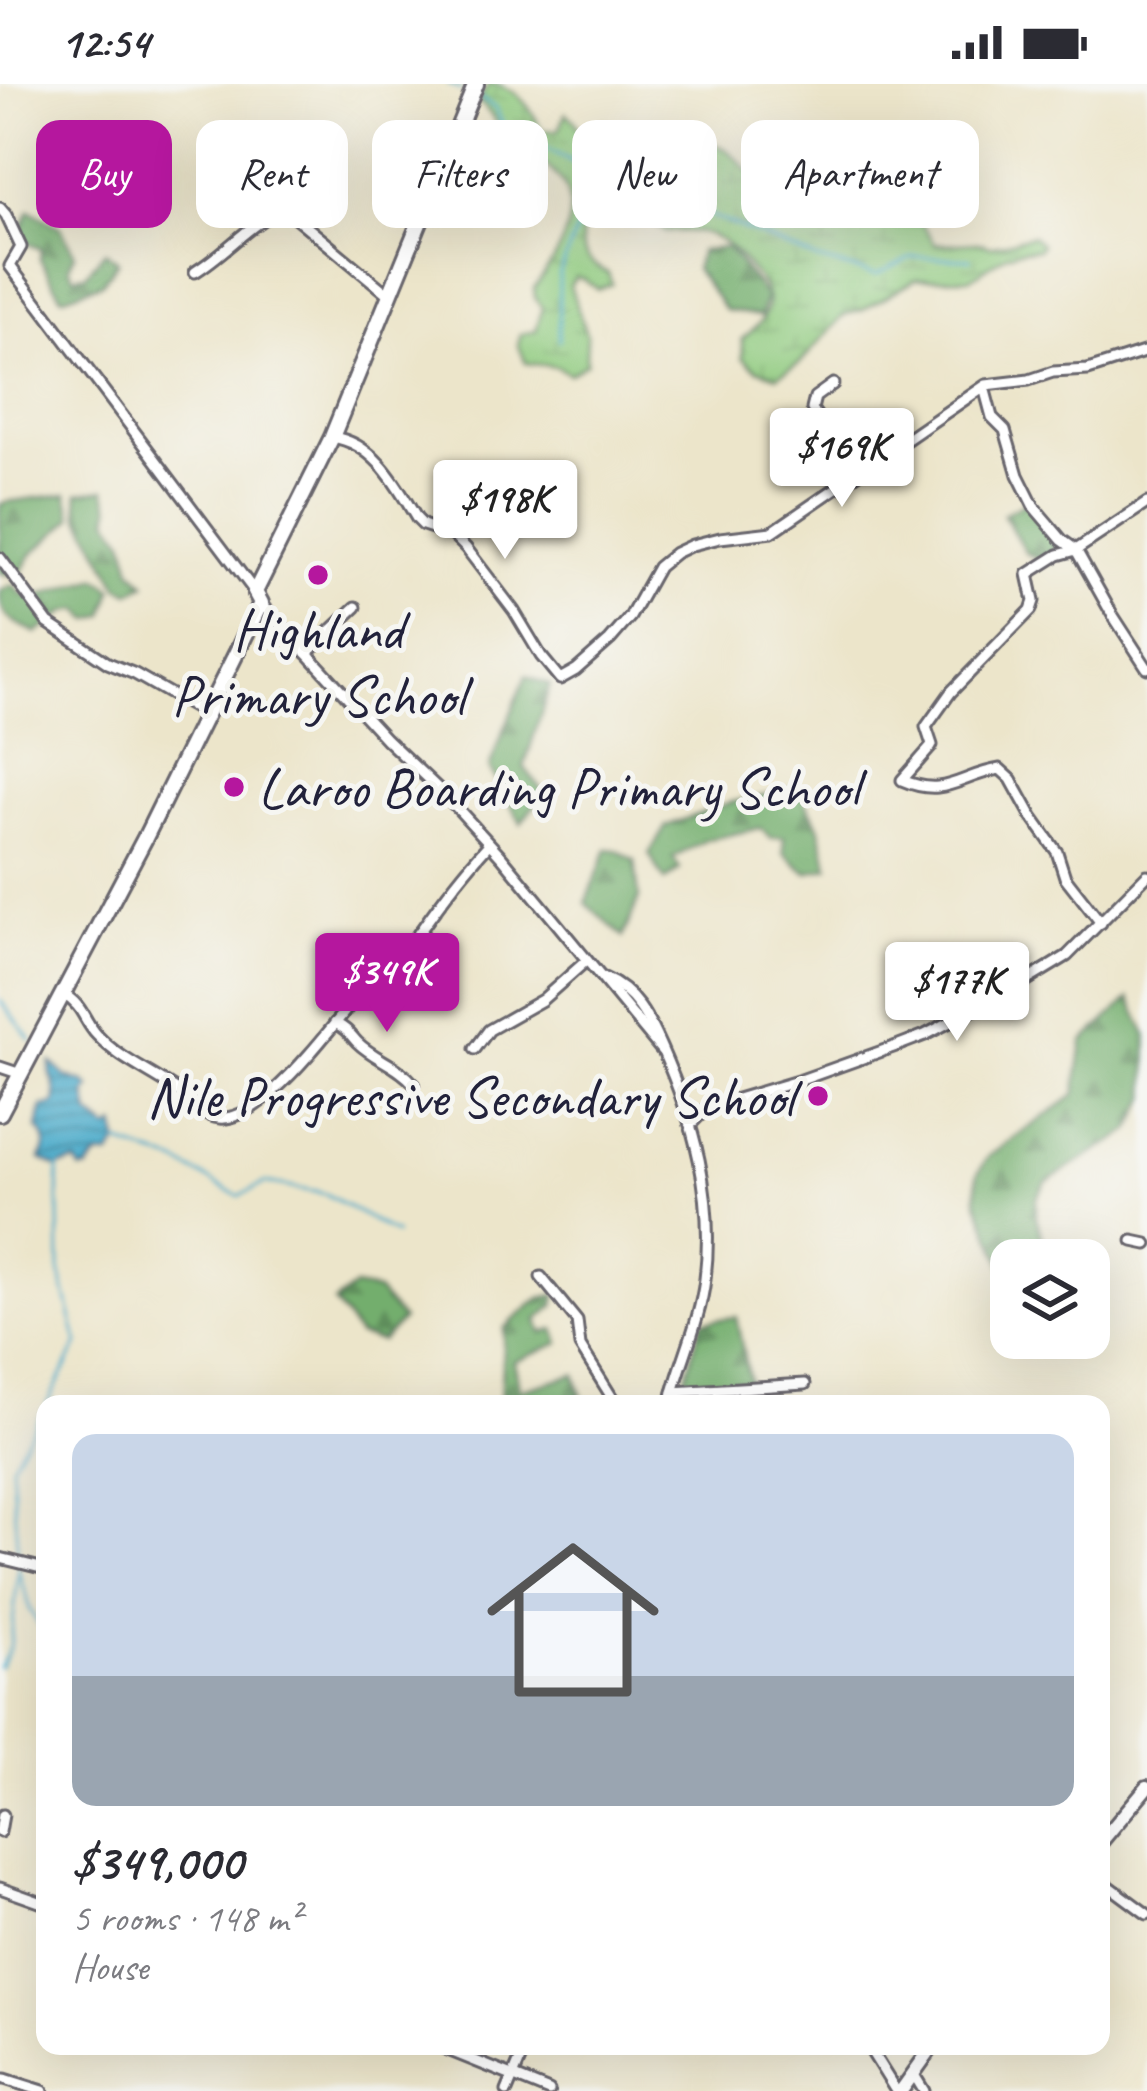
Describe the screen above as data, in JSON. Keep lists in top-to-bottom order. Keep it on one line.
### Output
{"places":["Highland Primary School","Laroo Boarding Primary School","Nile Progressive Secondary School"],"page":{"status":"12:54","chip":["Buy","Rent","Filters","New","Apartment"],"price":["$169K","$198K","$349K","$177K"],"list":[{"name":"$349,000","note":"5 rooms · 148 m² · House"}]}}
